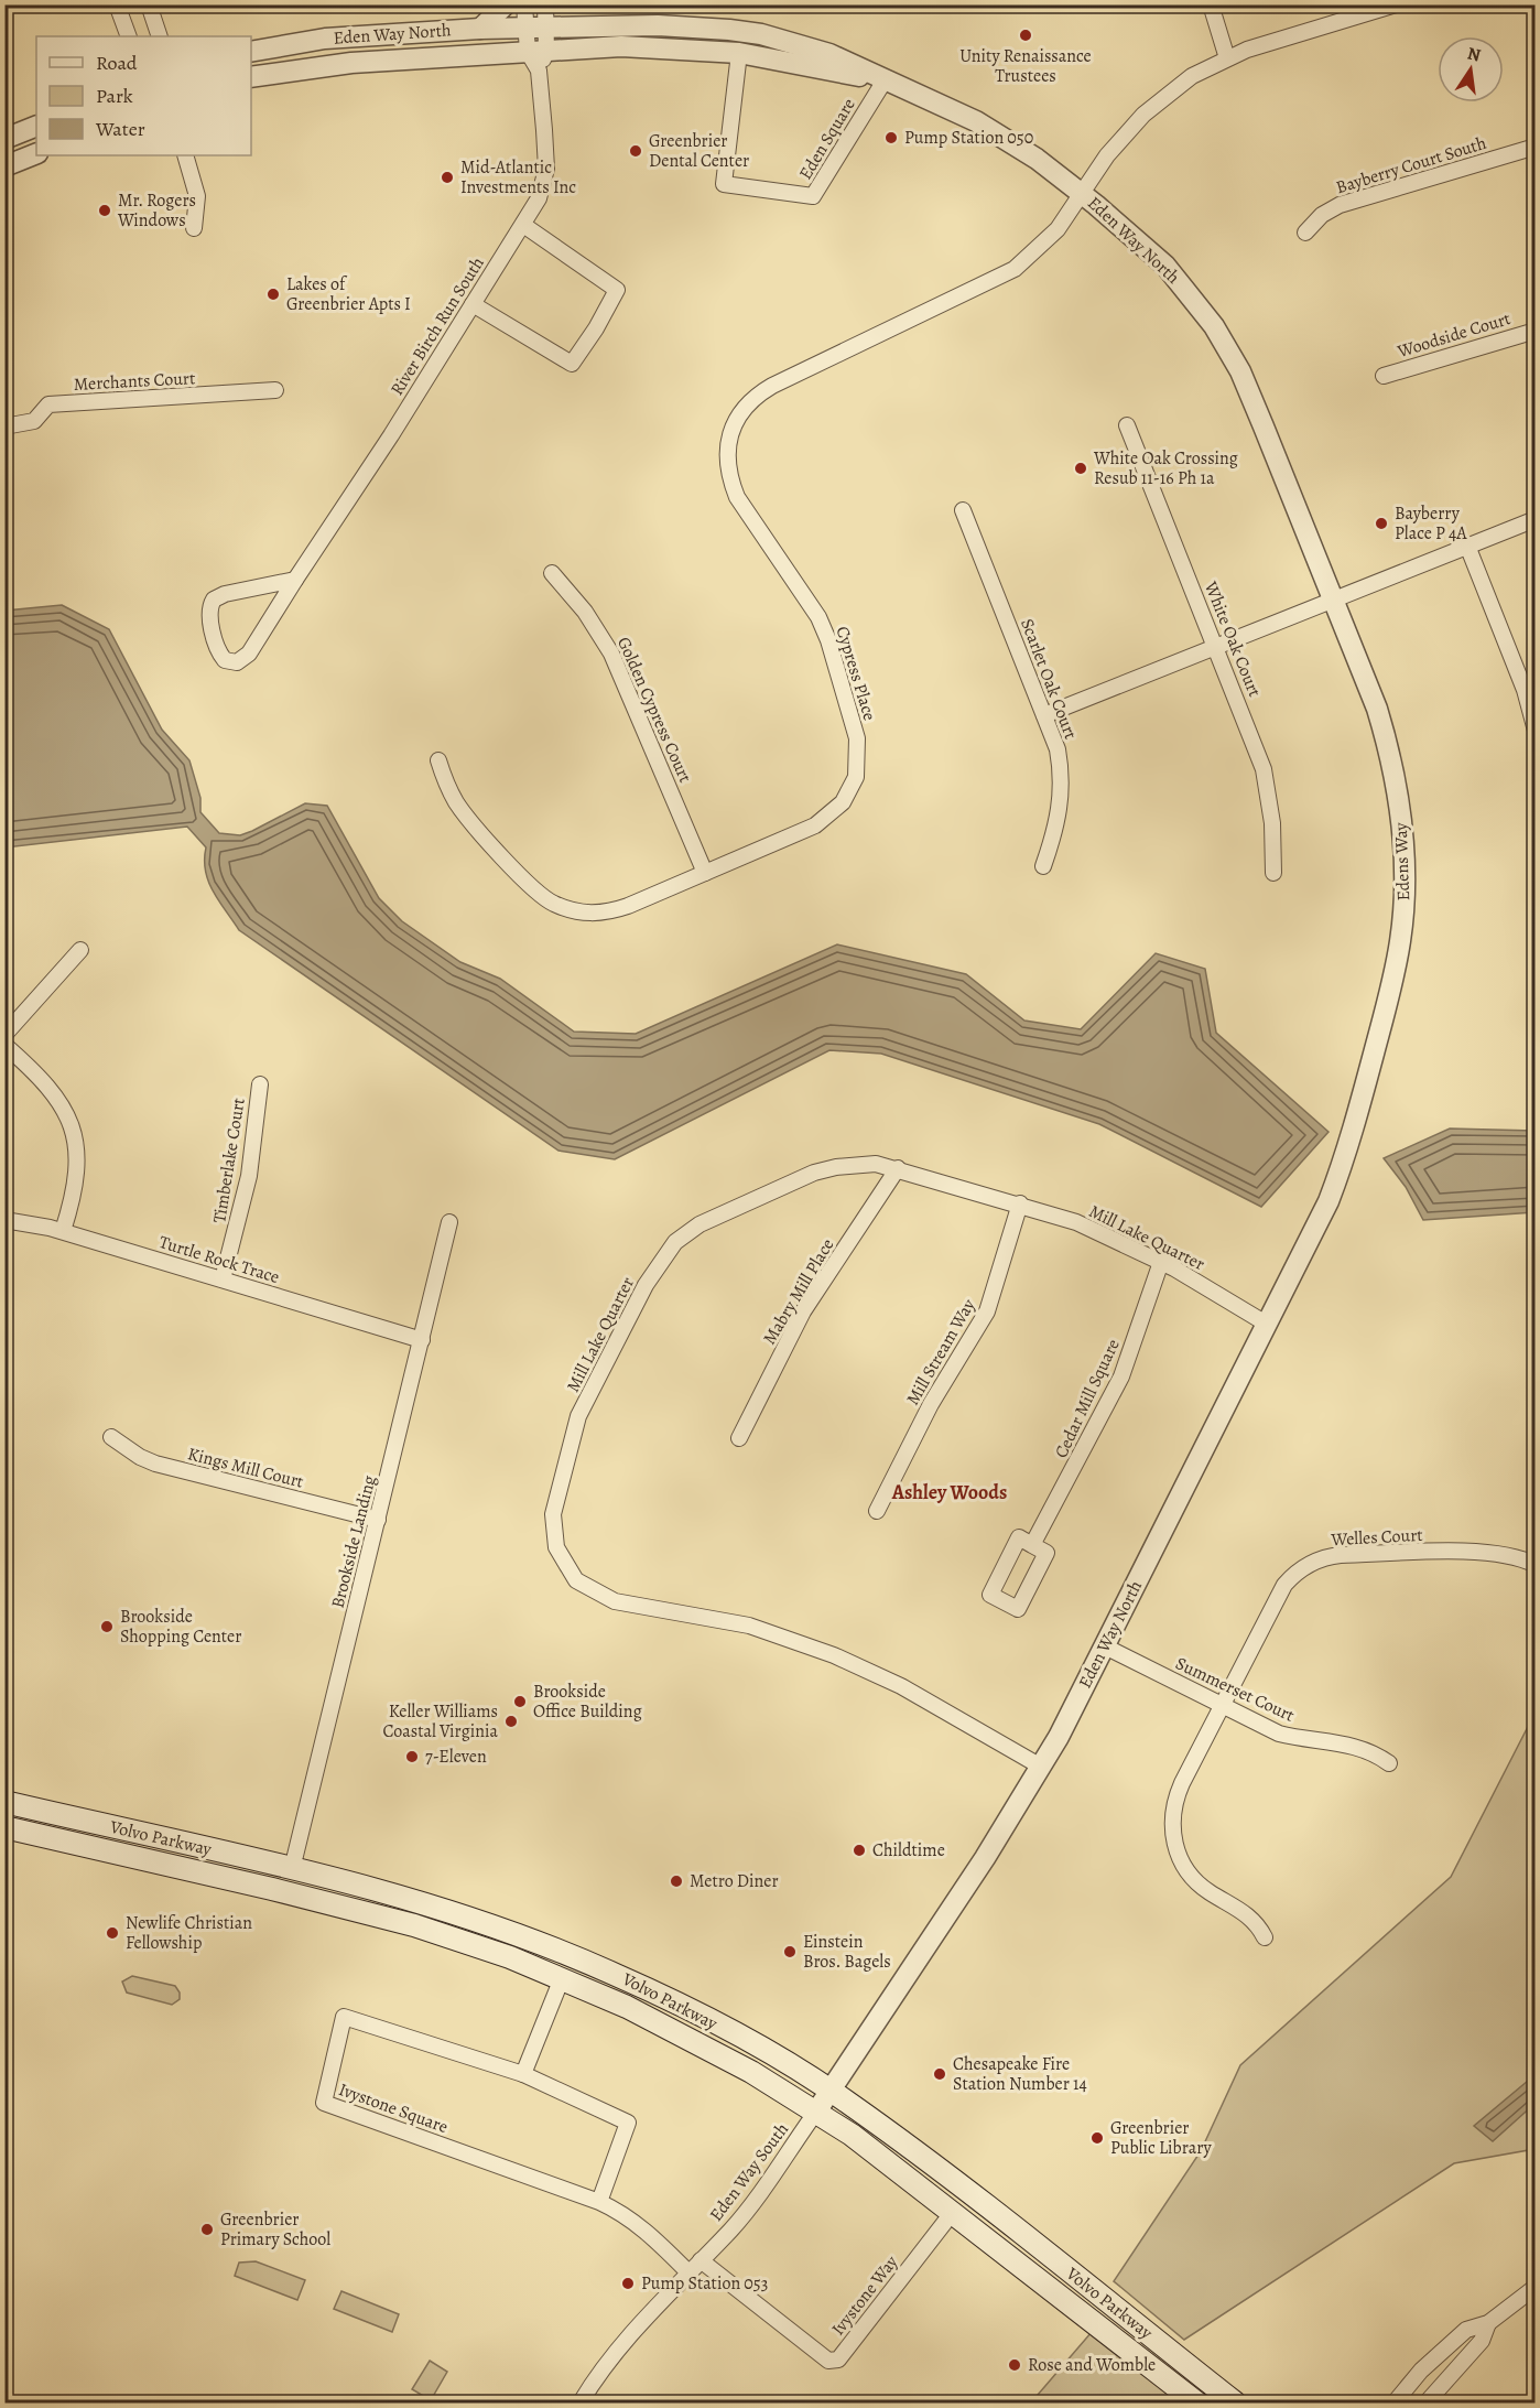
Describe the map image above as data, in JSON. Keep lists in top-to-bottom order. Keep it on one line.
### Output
{"streets":{"main road":["Volvo Parkway"],"street":["Eden Way North","Eden Square","Bayberry Court South","River Birch Run South","Woodside Court","Merchants Court","White Oak Court","Cypress Place","Scarlet Oak Court","Golden Cypress Court","Edens Way","Timberlake Court","Mill Lake Quarter","Turtle Rock Trace","Mabry Mill Place","Mill Stream Way","Cedar Mill Square","Kings Mill Court","Welles Court","Brookside Landing","Summerset Court","Ivystone Square","Eden Way South","Ivystone Way"]},"crossings":[["Eden Way North","Eden Square"],["Eden Way North","River Birch Run South"],["Eden Way North","Cypress Place"],["Eden Way North","Edens Way"],["Eden Way North","Mill Lake Quarter"],["Eden Way North","Summerset Court"],["Eden Way North","Volvo Parkway"],["Eden Way North","Eden Way South"],["Cypress Place","Golden Cypress Court"],["Timberlake Court","Turtle Rock Trace"],["Mill Lake Quarter","Mabry Mill Place"],["Mill Lake Quarter","Mill Stream Way"],["Mill Lake Quarter","Cedar Mill Square"],["Turtle Rock Trace","Brookside Landing"],["Kings Mill Court","Brookside Landing"],["Welles Court","Summerset Court"],["Brookside Landing","Volvo Parkway"],["Volvo Parkway","Eden Way South"],["Volvo Parkway","Ivystone Way"],["Ivystone Square","Eden Way South"],["Eden Way South","Ivystone Way"]],"districts":["Ashley Woods"],"places":["Unity Renaissance Trustees","Pump Station 050","Greenbrier Dental Center","Mid-Atlantic Investments Inc","Mr. Rogers Windows","Lakes of Greenbrier Apts I","White Oak Crossing Resub 11-16 Ph 1a","Bayberry Place P 4A","Brookside Shopping Center","Brookside Office Building","Keller Williams Coastal Virginia","7-Eleven","Childtime","Metro Diner","Newlife Christian Fellowship","Einstein Bros. Bagels","Chesapeake Fire Station Number 14","Greenbrier Public Library","Greenbrier Primary School","Pump Station 053","Rose and Womble"],"legend":["Road","Park","Water"],"north":"top"}
